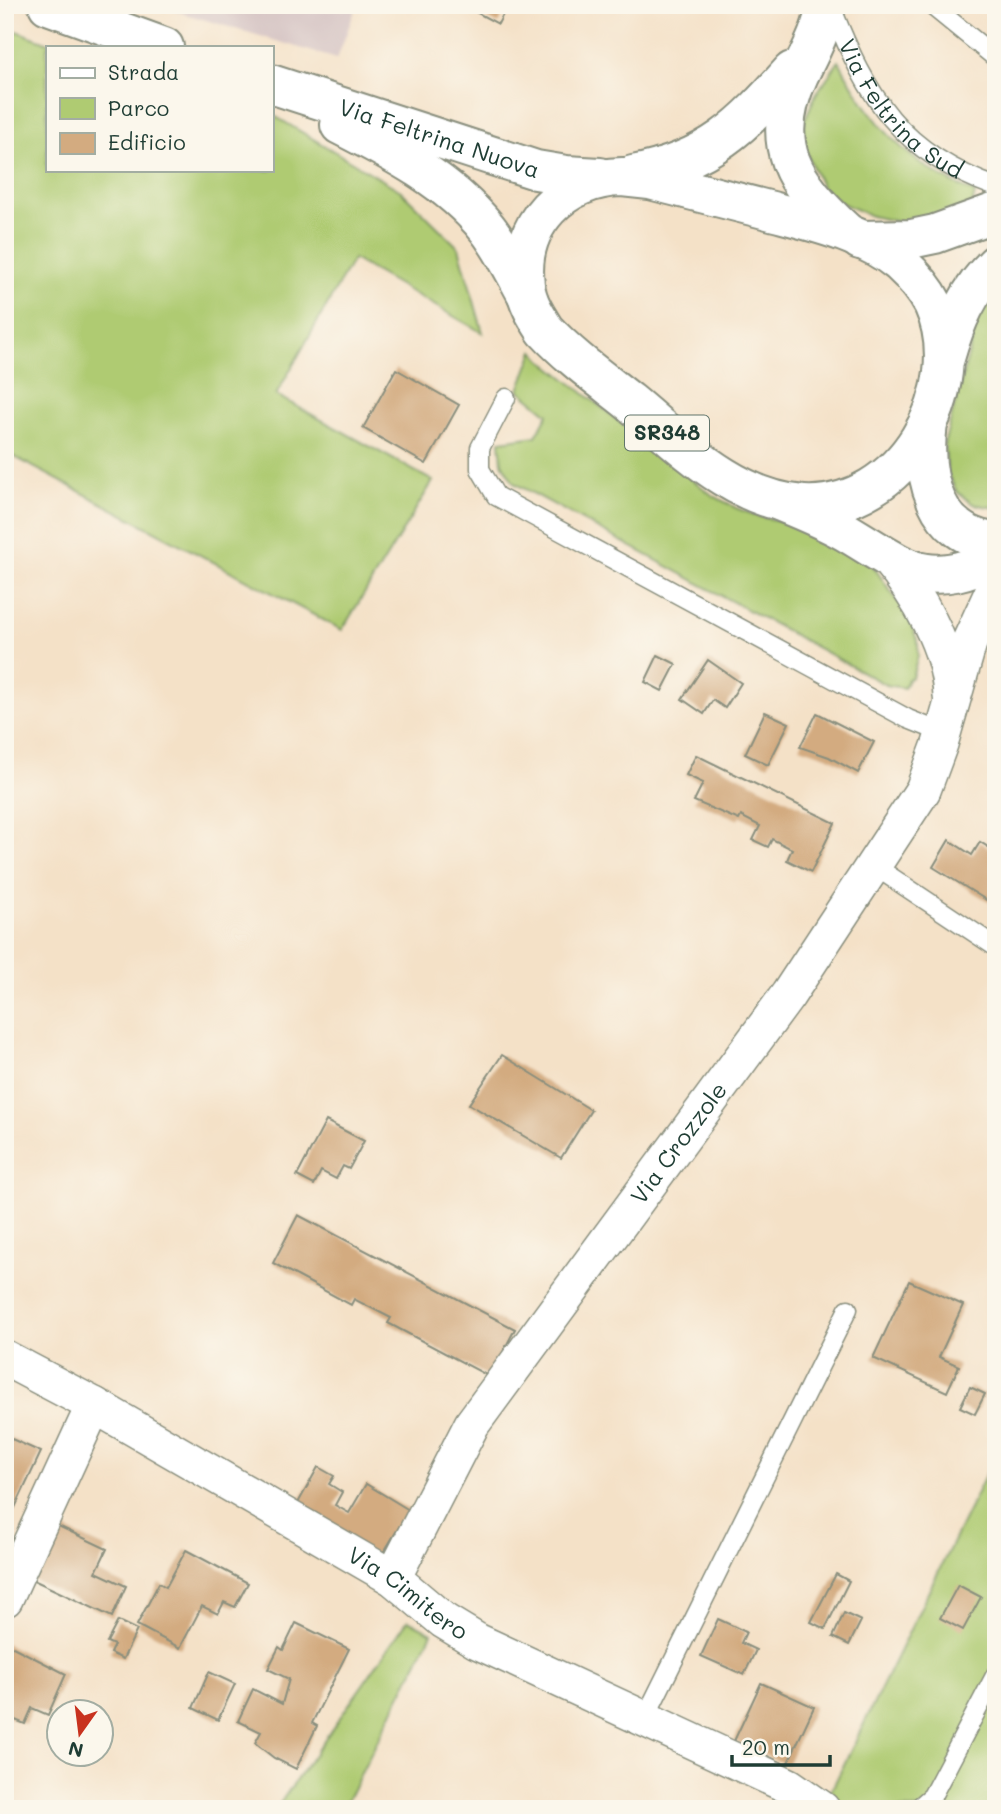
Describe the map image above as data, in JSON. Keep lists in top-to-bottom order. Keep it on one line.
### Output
{"streets":{"main road":["Via Feltrina Nuova","SR348"],"street":["Via Crozzole","Via Cimitero"],"lane":["Via Feltrina Sud"]},"crossings":[["Via Feltrina Nuova","SR348"],["Via Crozzole","Via Cimitero"]],"legend":["Strada","Parco","Edificio"],"scale_bar":"20 m","north":"bottom"}
